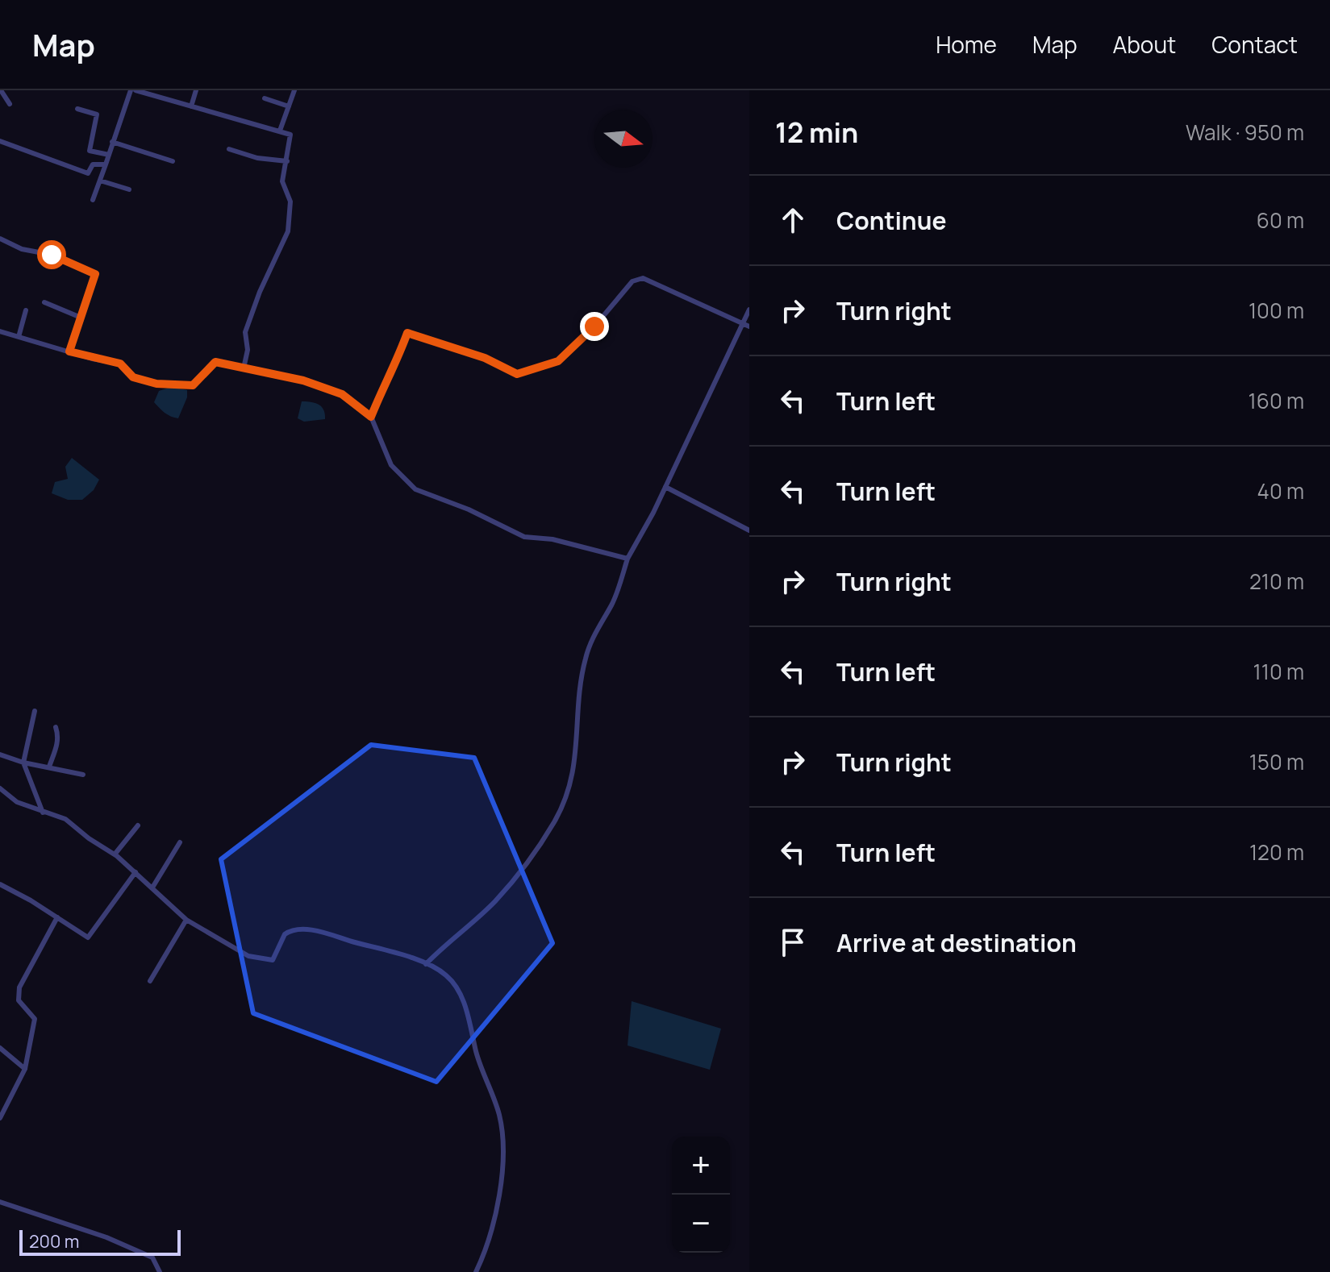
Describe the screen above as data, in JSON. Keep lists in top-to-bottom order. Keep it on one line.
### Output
{"scale_bar":"200 m","north":"right","page":{"header":"Map","nav":["Home","Map","About","Contact"],"heading":["12 min","Walk · 950 m"],"list":[["Continue","60 m"],["Turn right","100 m"],["Turn left","160 m"],["Turn left","40 m"],["Turn right","210 m"],["Turn left","110 m"],["Turn right","150 m"],["Turn left","120 m"],"Arrive at destination"],"map_buttons":["+","−"],"scale":"200 m"}}
